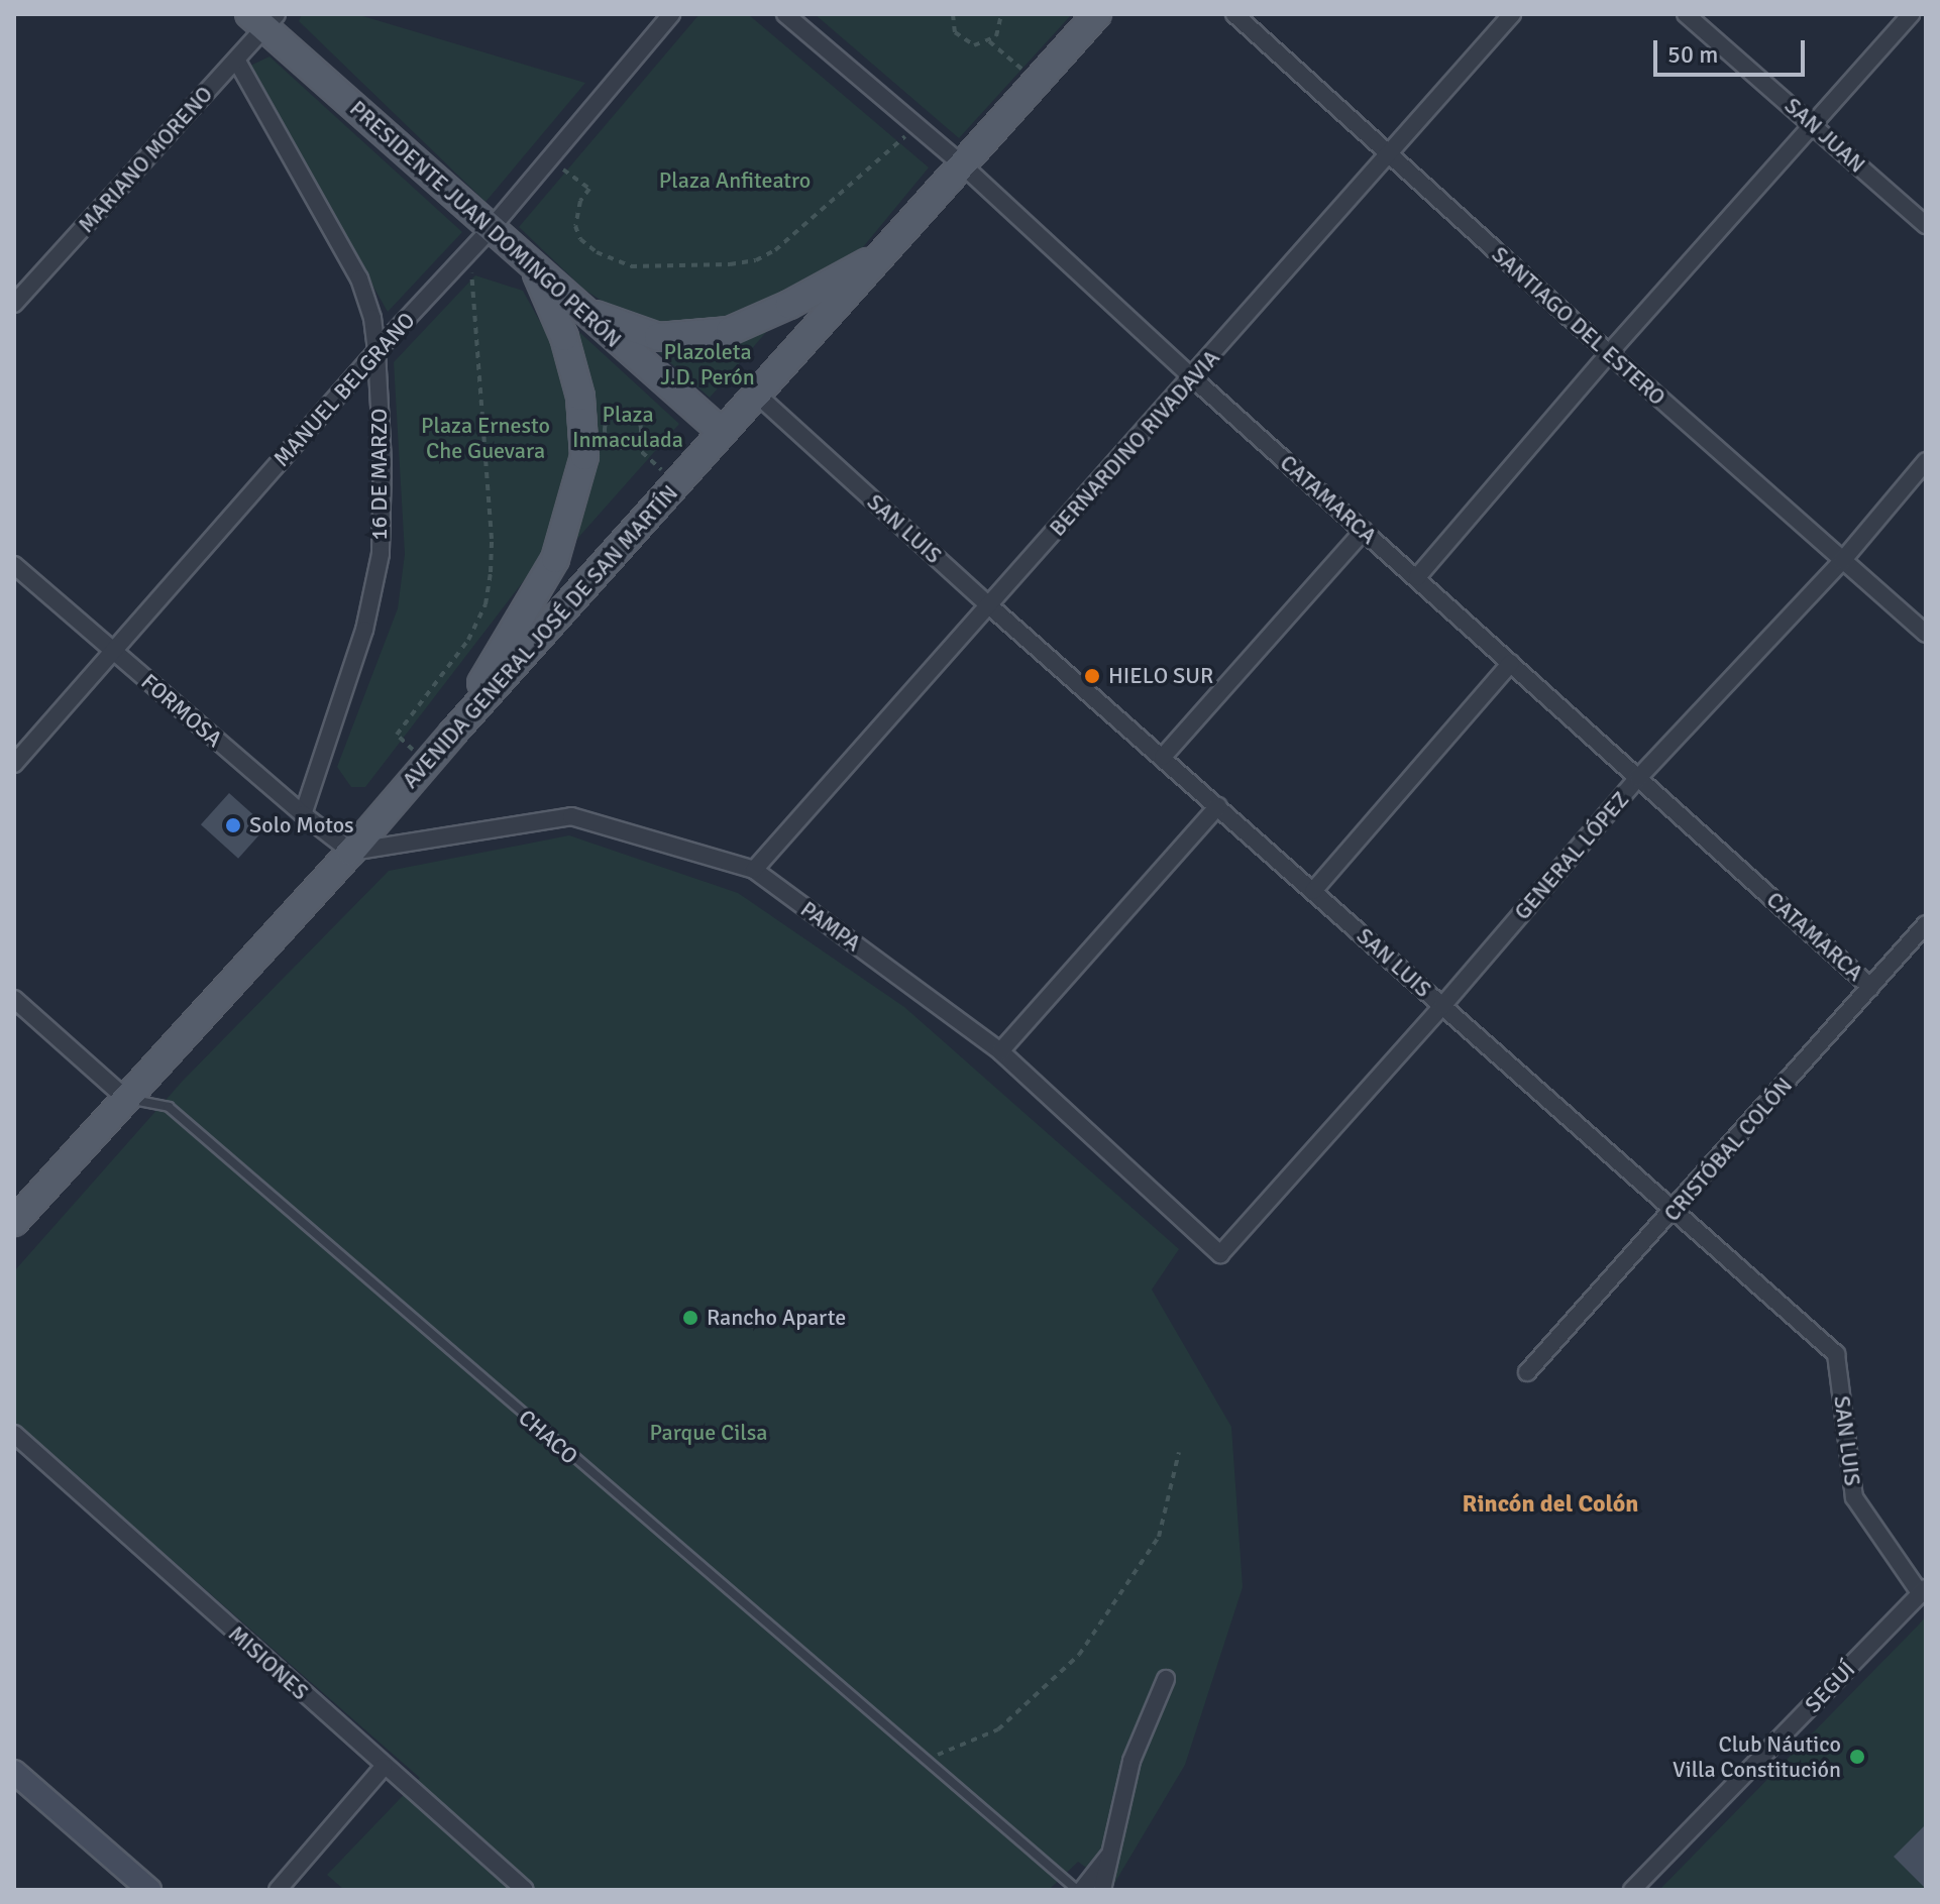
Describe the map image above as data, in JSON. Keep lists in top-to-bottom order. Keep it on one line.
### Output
{"streets":{"main road":["PRESIDENTE JUAN DOMINGO PERÓN","AVENIDA GENERAL JOSÉ DE SAN MARTÍN"],"street":["SAN JUAN","MARIANO MORENO","SANTIAGO DEL ESTERO","MANUEL BELGRANO","BERNARDINO RIVADAVIA","16 DE MARZO","CATAMARCA","SAN LUIS","FORMOSA","GENERAL LÓPEZ","PAMPA","CRISTÓBAL COLÓN","CHACO","MISIONES","SEGUÍ"]},"crossings":[["MARIANO MORENO","PRESIDENTE JUAN DOMINGO PERÓN"],["MARIANO MORENO","16 DE MARZO"],["PRESIDENTE JUAN DOMINGO PERÓN","MANUEL BELGRANO"],["PRESIDENTE JUAN DOMINGO PERÓN","AVENIDA GENERAL JOSÉ DE SAN MARTÍN"],["SANTIAGO DEL ESTERO","BERNARDINO RIVADAVIA"],["SANTIAGO DEL ESTERO","GENERAL LÓPEZ"],["MANUEL BELGRANO","16 DE MARZO"],["MANUEL BELGRANO","FORMOSA"],["BERNARDINO RIVADAVIA","CATAMARCA"],["BERNARDINO RIVADAVIA","SAN LUIS"],["BERNARDINO RIVADAVIA","PAMPA"],["16 DE MARZO","FORMOSA"],["CATAMARCA","AVENIDA GENERAL JOSÉ DE SAN MARTÍN"],["CATAMARCA","GENERAL LÓPEZ"],["CATAMARCA","CRISTÓBAL COLÓN"],["SAN LUIS","AVENIDA GENERAL JOSÉ DE SAN MARTÍN"],["SAN LUIS","GENERAL LÓPEZ"],["SAN LUIS","CRISTÓBAL COLÓN"],["SAN LUIS","SEGUÍ"],["AVENIDA GENERAL JOSÉ DE SAN MARTÍN","FORMOSA"],["AVENIDA GENERAL JOSÉ DE SAN MARTÍN","PAMPA"],["AVENIDA GENERAL JOSÉ DE SAN MARTÍN","CHACO"],["FORMOSA","PAMPA"],["GENERAL LÓPEZ","PAMPA"]],"districts":["Rincón del Colón"],"parks":["Plaza Anfiteatro","Plazoleta J.D. Perón","Plaza Inmaculada","Plaza Ernesto Che Guevara","Parque Cilsa"],"places":["HIELO SUR","Solo Motos","Rancho Aparte","Club Náutico Villa Constitución"],"scale_bar":"50 m"}
